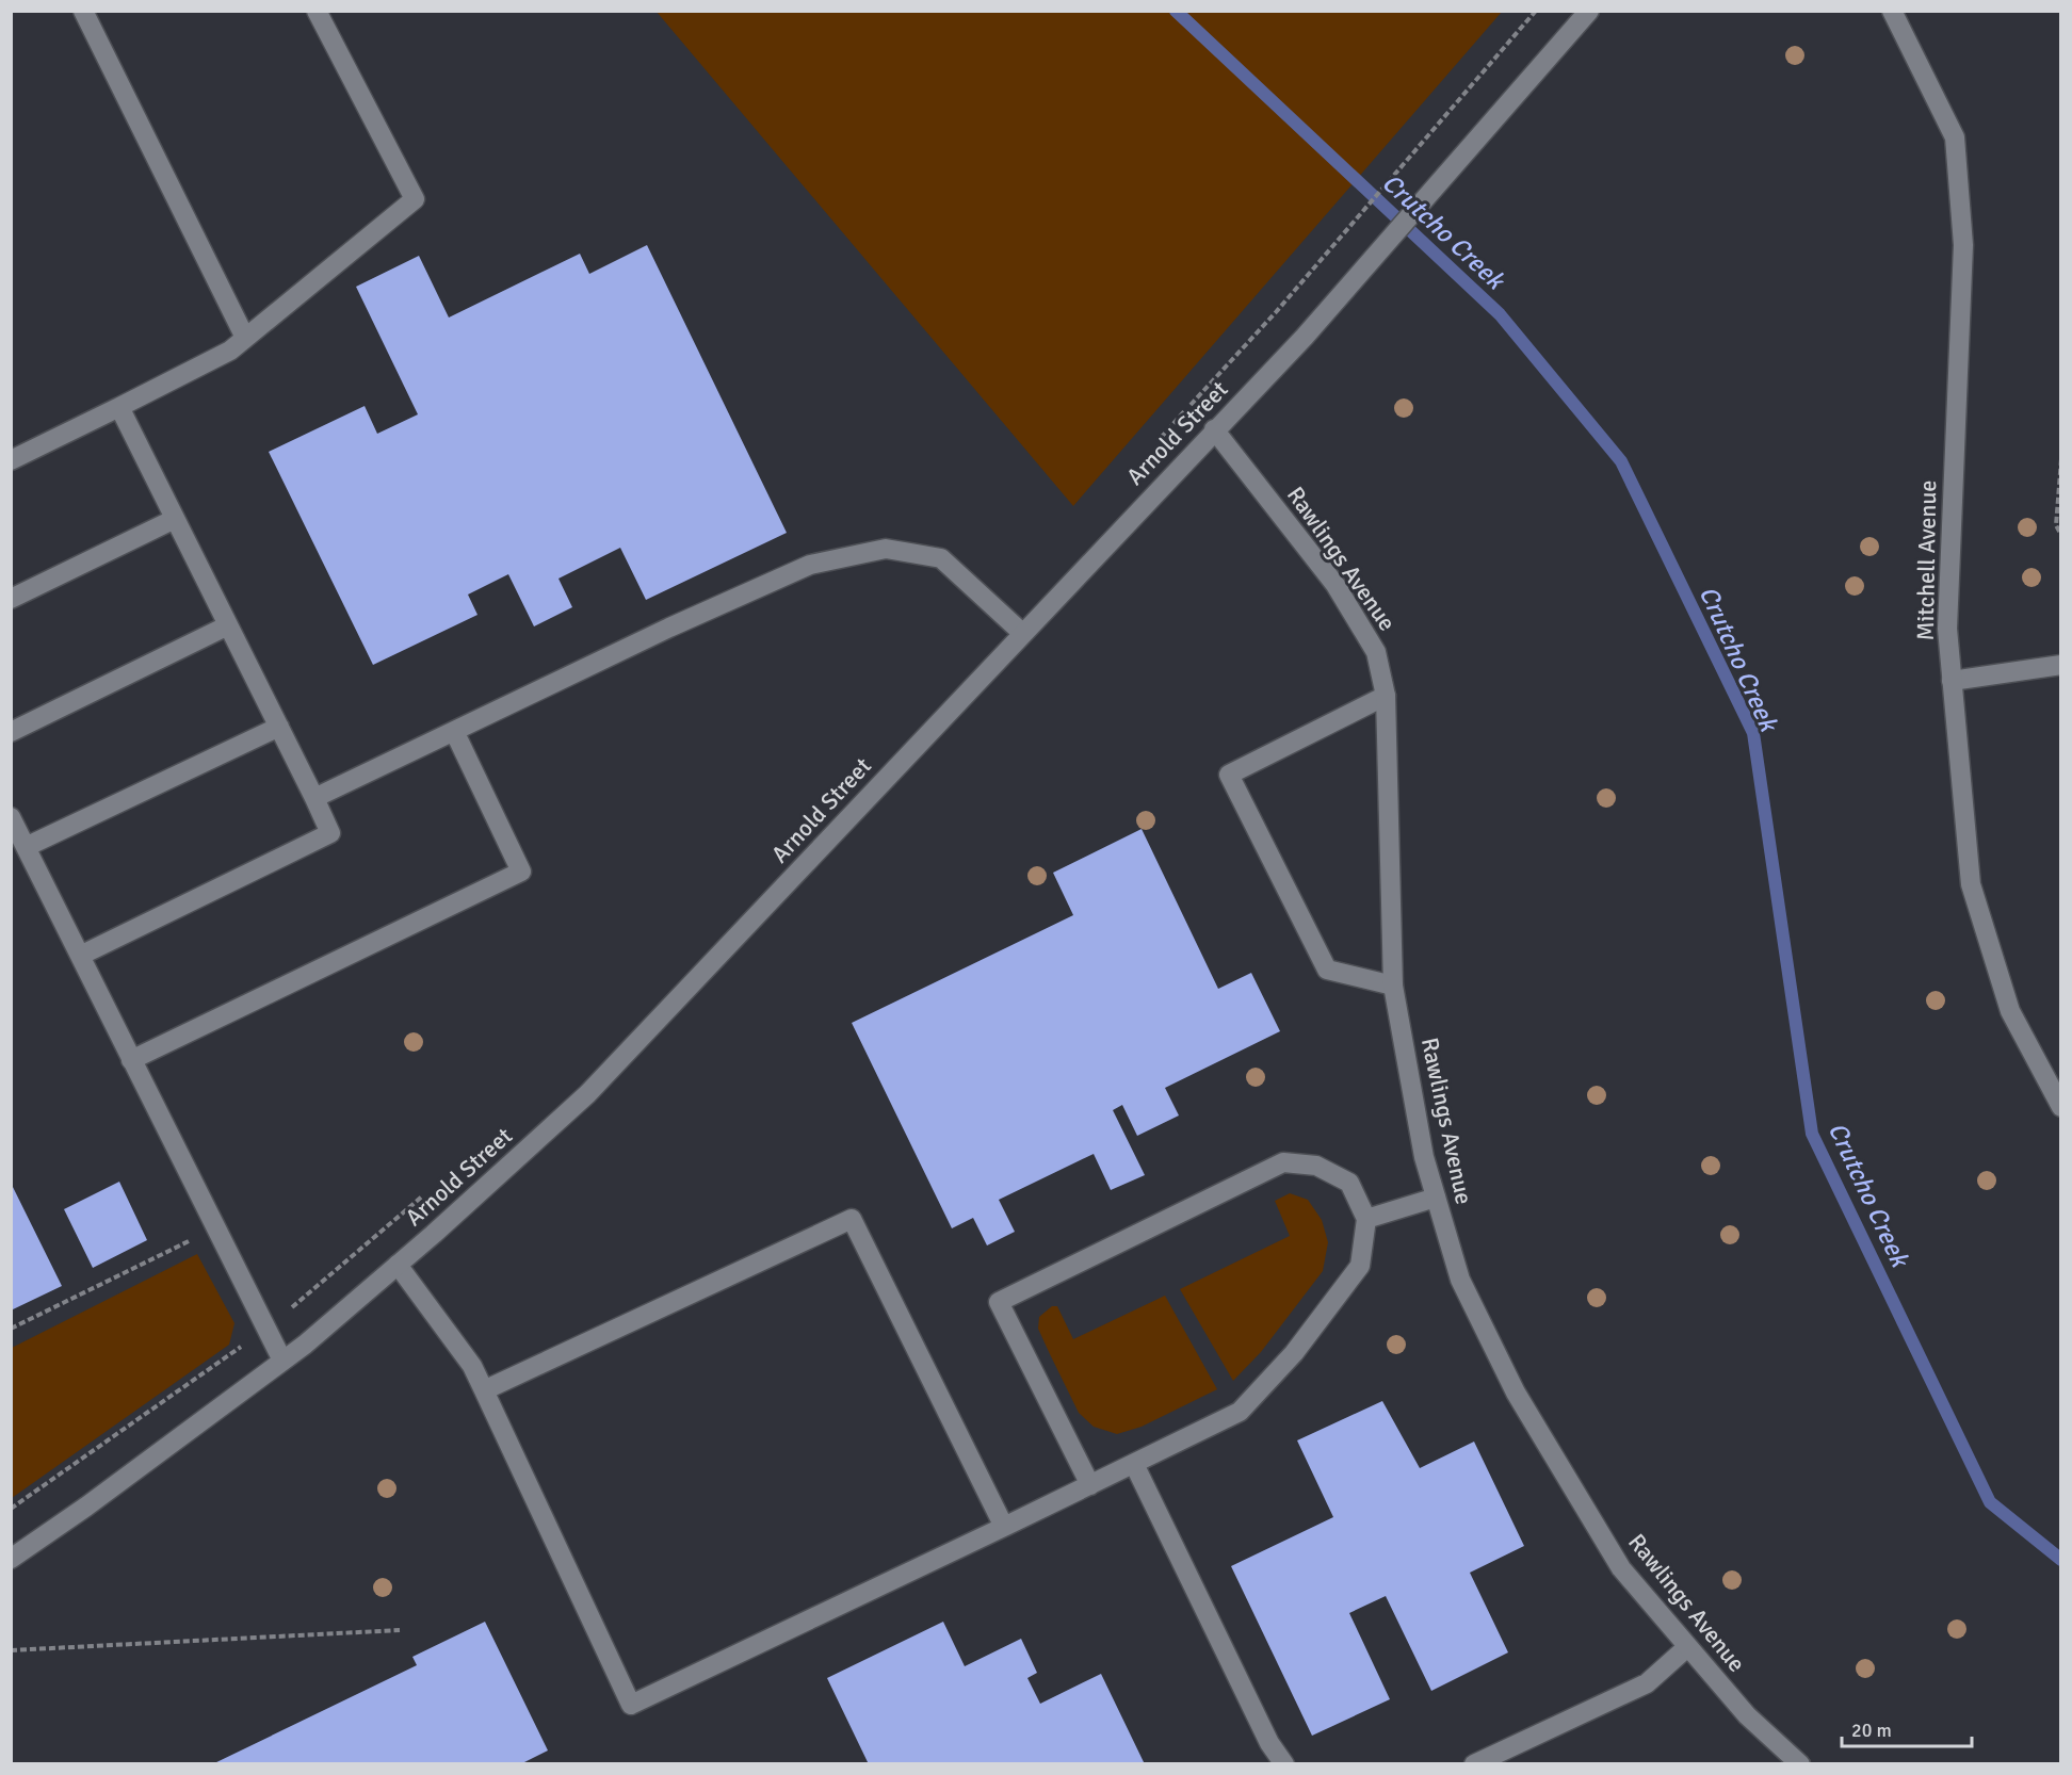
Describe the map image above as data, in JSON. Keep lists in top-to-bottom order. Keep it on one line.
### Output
{"streets":{"street":["Arnold Street","Rawlings Avenue","Mitchell Avenue"]},"crossings":[["Arnold Street","Rawlings Avenue"]],"water":["Crutcho Creek"],"scale_bar":"20 m"}
